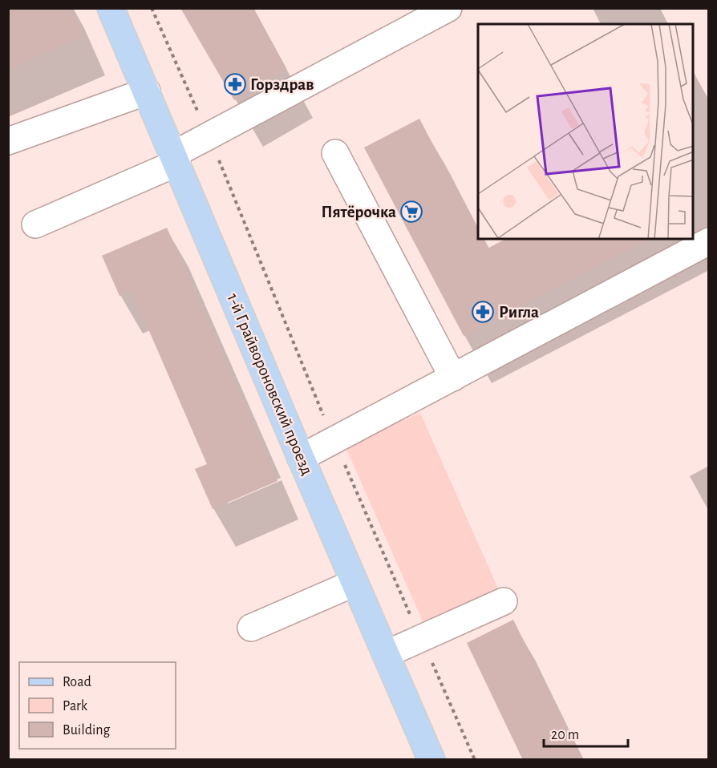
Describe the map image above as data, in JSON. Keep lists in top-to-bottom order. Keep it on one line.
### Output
{"streets":{"main road":["1-й Грайвороновский проезд"]},"places":{"pharmacy":["Горздрав","Ригла"],"supermarket":["Пятёрочка"]},"legend":["Road","Park","Building"],"scale_bar":"20 m"}
